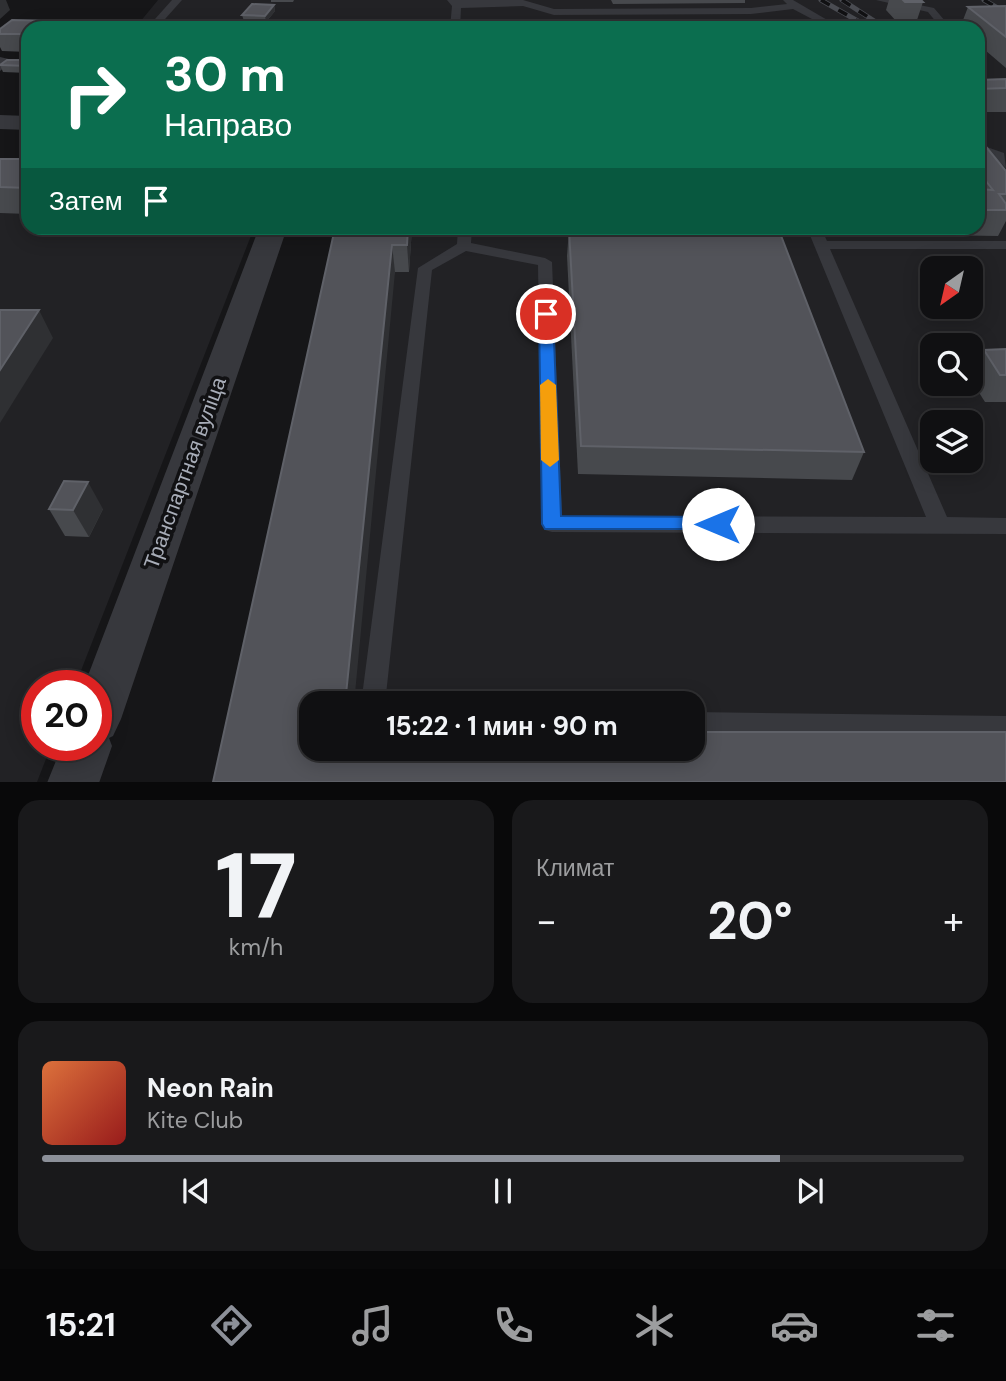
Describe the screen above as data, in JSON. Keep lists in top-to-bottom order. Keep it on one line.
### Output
{"streets":{"street":["Транспартная вуліца"]},"north":"bottom left","page":{"turn":["30 m","Направо"],"then":"Затем","limit":"20","trip":"15:22 · 1 мин · 90 m","tile":[["17","km/h"],"Климат"],"heat":["−","20°","+"],"song":["Neon Rain","Kite Club"],"tabs":"15:21"}}
